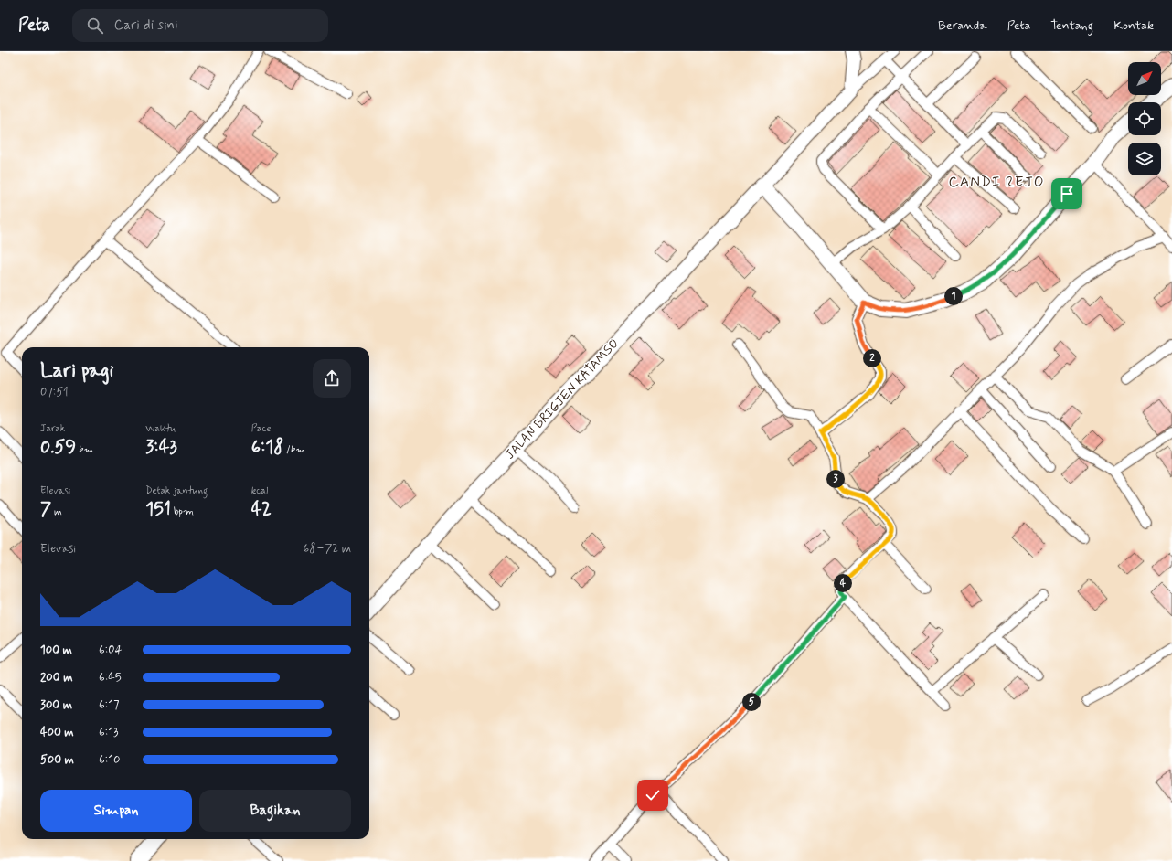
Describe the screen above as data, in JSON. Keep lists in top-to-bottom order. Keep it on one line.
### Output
{"streets":{"main road":["JALAN BRIGJEN KATAMSO"]},"districts":["CANDI REJO"],"north":"top right","page":{"header":"Peta","search":"Cari di sini","nav":["Beranda","Peta","Tentang","Kontak"],"pins":["1","2","3","4","5"],"heading":["Lari pagi","07:51"],"stats":[["Jarak","0.59 km"],["Waktu","3:43"],["Pace","6:18 /km"],["Elevasi","7 m"],["Detak jantung","151 bpm"],["kcal","42"]],"chart":["Elevasi","68–72 m"],"list":[{"name":"100 m","note":"6:04"},{"name":"200 m","note":"6:45"},{"name":"300 m","note":"6:17"},{"name":"400 m","note":"6:13"},{"name":"500 m","note":"6:10"}],"buttons":["Simpan","Bagikan"]}}
